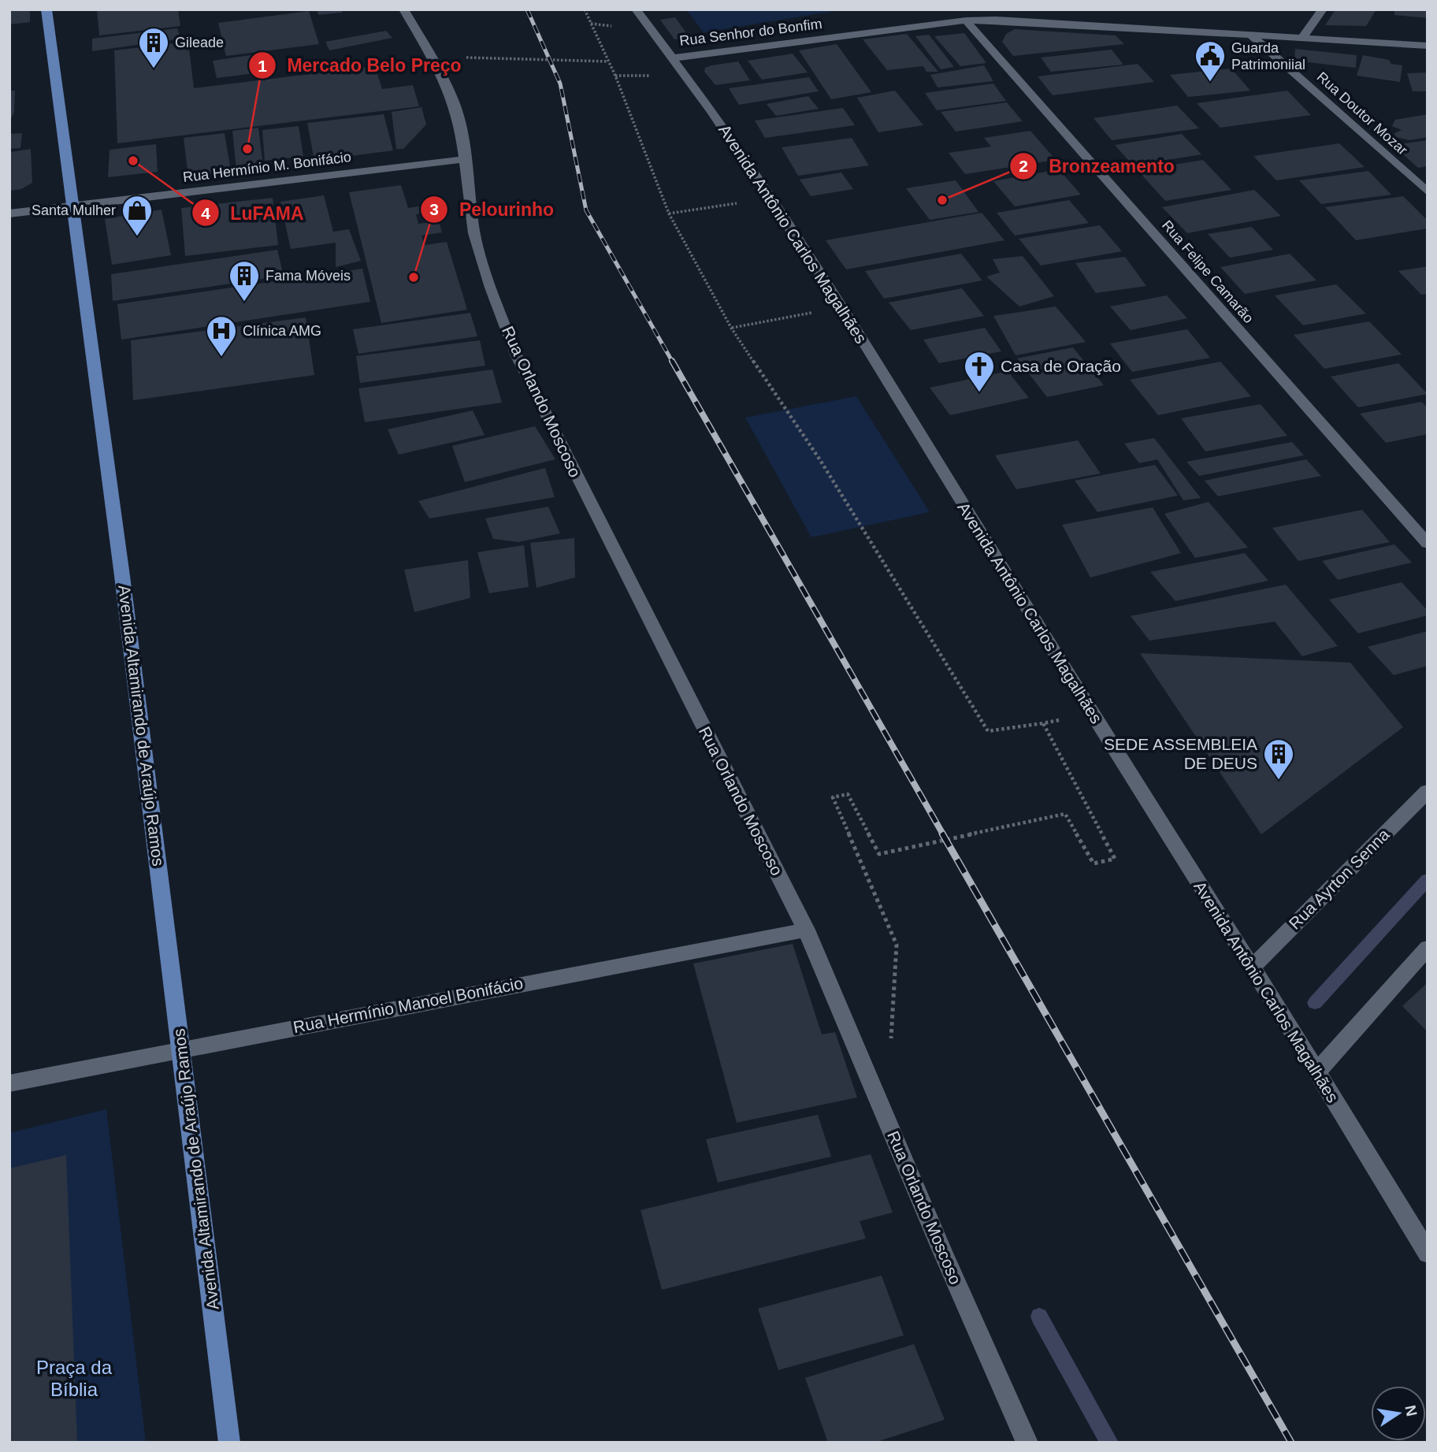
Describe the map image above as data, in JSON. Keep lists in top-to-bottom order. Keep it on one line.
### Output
{"streets":{"main road":["Avenida Altamirando de Araújo Ramos"],"street":["Rua Senhor do Bonfim","Rua Doutor Mozar","Rua Hermínio M. Bonifácio","Avenida Antônio Carlos Magalhães","Rua Felipe Camarão","Rua Orlando Moscoso","Rua Ayrton Senna","Rua Hermínio Manoel Bonifácio"]},"crossings":[["Rua Senhor do Bonfim","Rua Doutor Mozar"],["Rua Senhor do Bonfim","Avenida Antônio Carlos Magalhães"],["Rua Senhor do Bonfim","Rua Felipe Camarão"],["Rua Hermínio M. Bonifácio","Rua Orlando Moscoso"],["Rua Hermínio M. Bonifácio","Avenida Altamirando de Araújo Ramos"],["Avenida Antônio Carlos Magalhães","Rua Ayrton Senna"],["Rua Orlando Moscoso","Rua Hermínio Manoel Bonifácio"],["Avenida Altamirando de Araújo Ramos","Rua Hermínio Manoel Bonifácio"]],"parks":["Praça da Bíblia"],"places":{"building":["Gileade","Fama Móveis","SEDE ASSEMBLEIA DE DEUS"],"public building":["Guarda Patrimoniial"],"other":["Mercado Belo Preço","LuFAMA","Bronzeamento","Pelourinho"],"shop":["Santa Mulher"],"hospital":["Clínica AMG"],"church":["Casa de Oração"]},"north":"right"}
